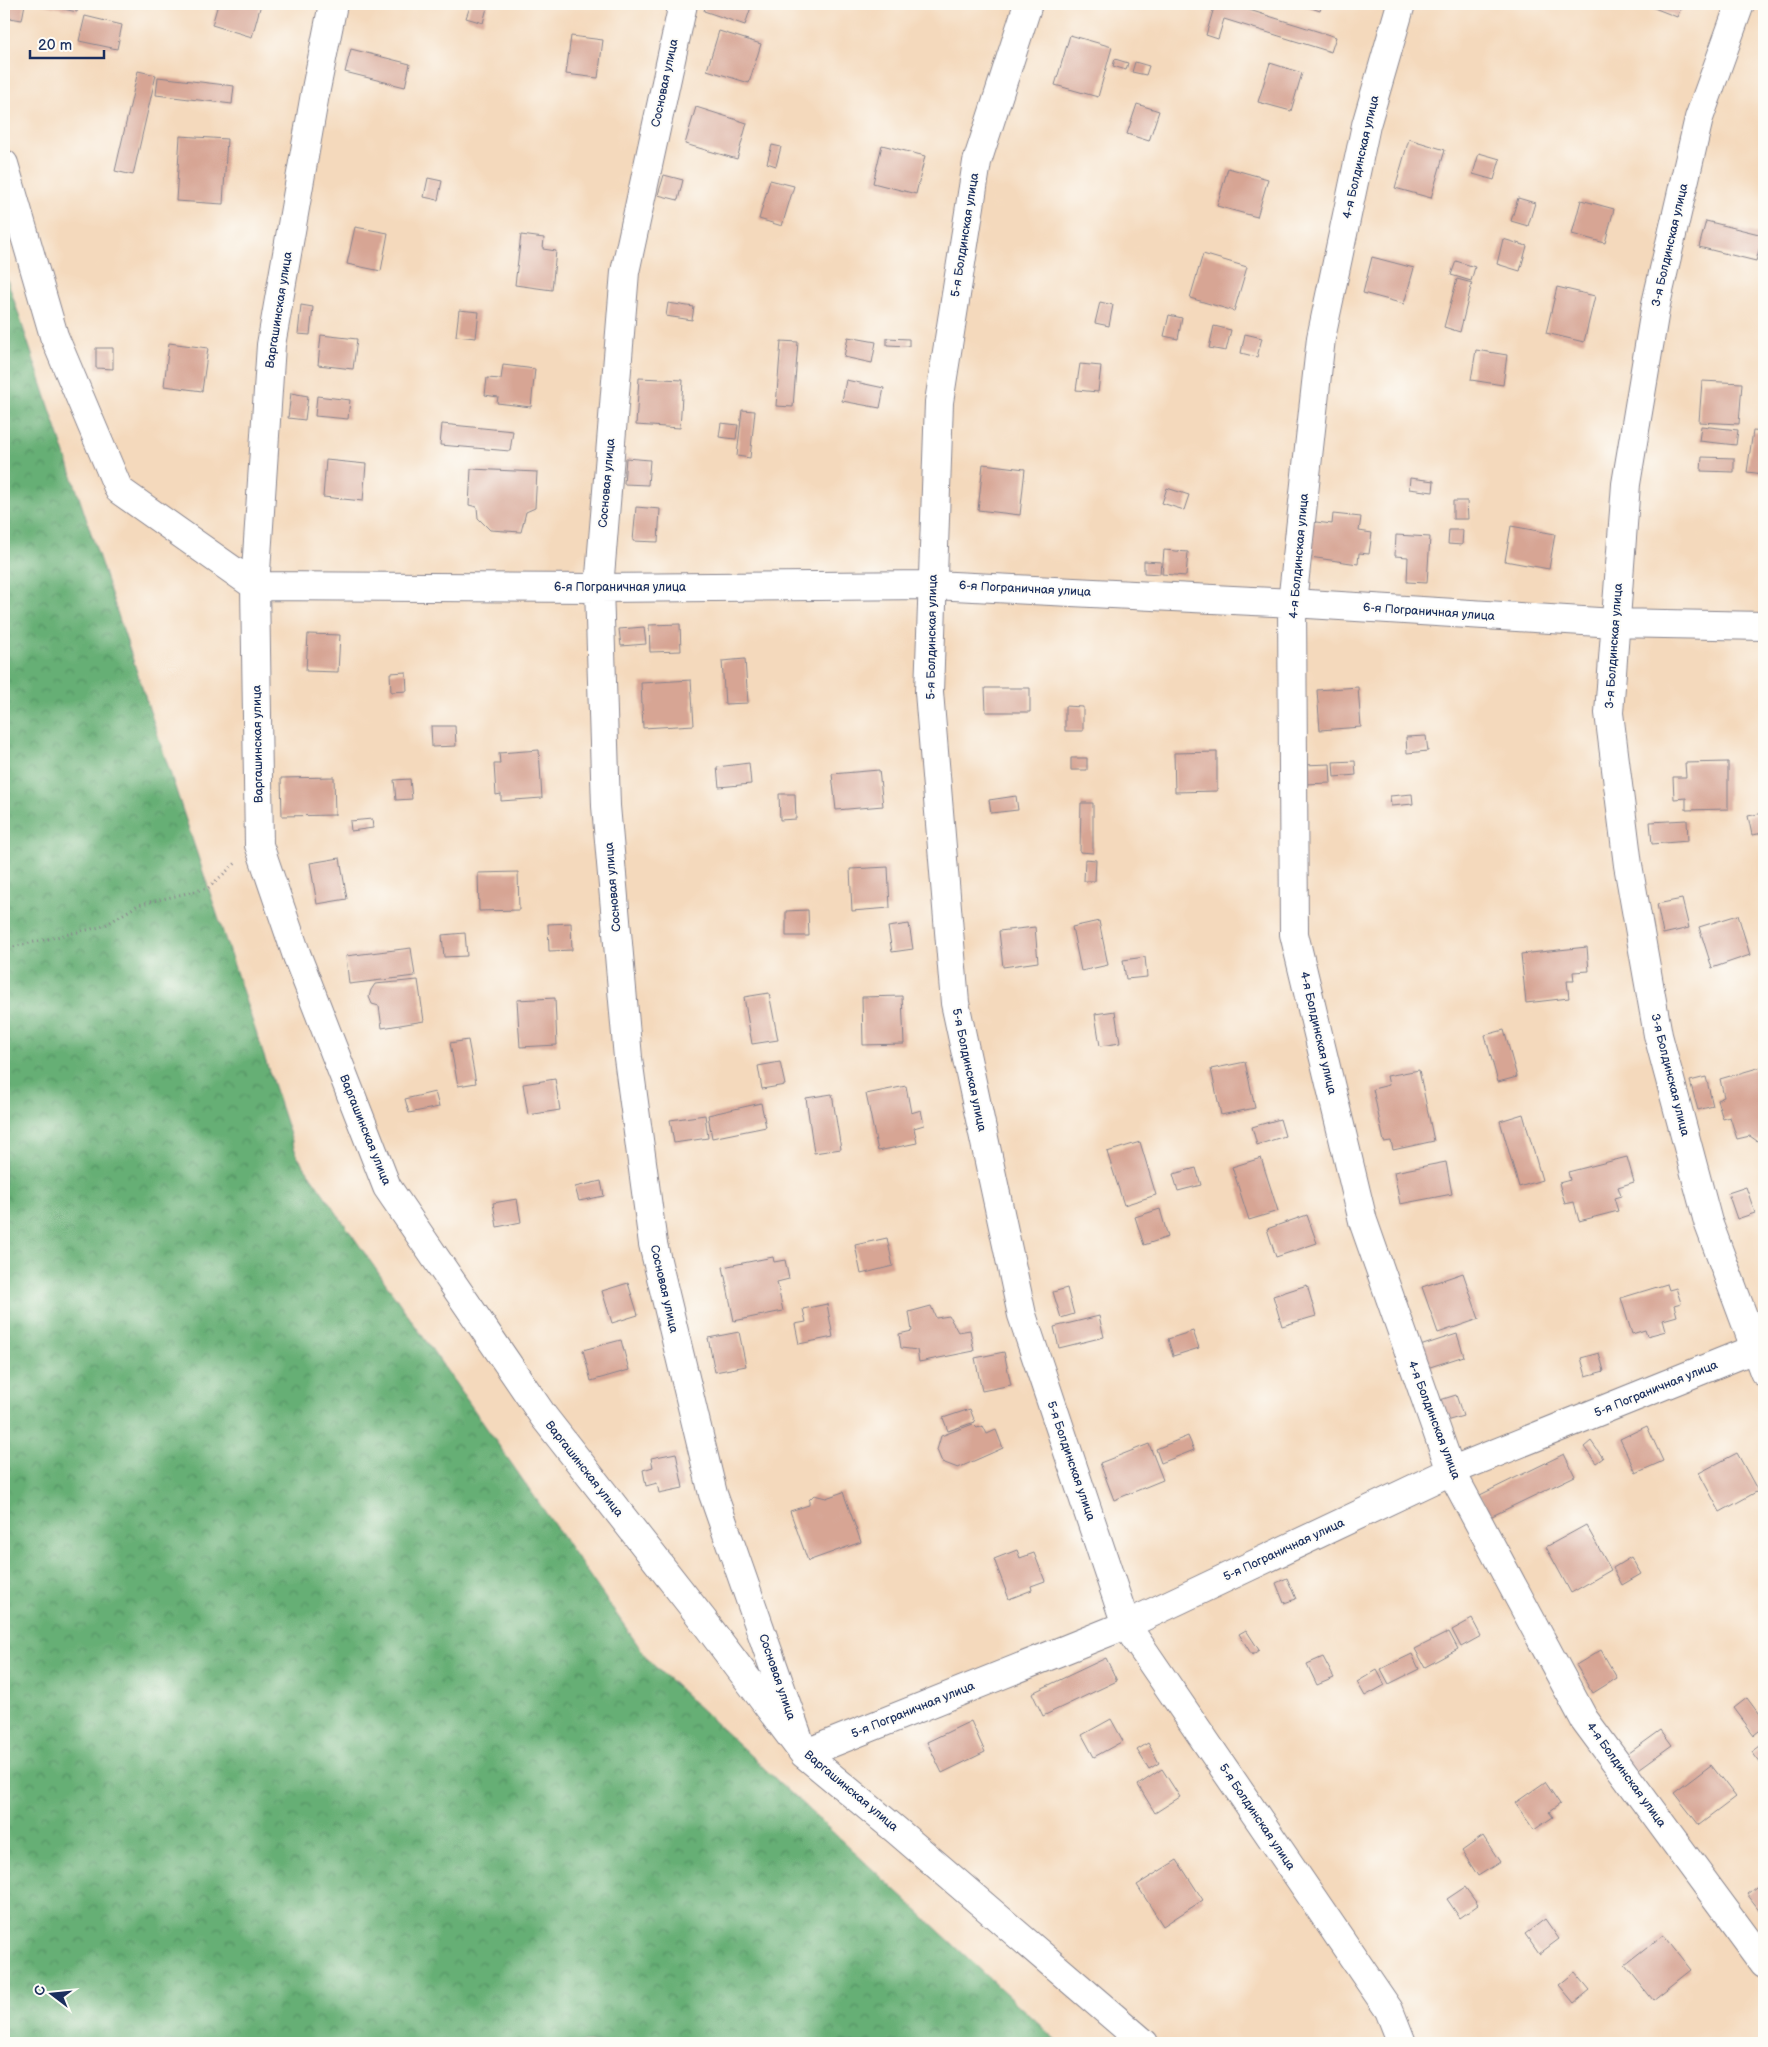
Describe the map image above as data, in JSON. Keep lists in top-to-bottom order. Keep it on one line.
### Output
{"streets":{"street":["Сосновая улица","4-я Болдинская улица","5-я Болдинская улица","3-я Болдинская улица","Варгашинская улица","6-я Пограничная улица","5-я Пограничная улица"]},"crossings":[["Сосновая улица","Варгашинская улица"],["Сосновая улица","6-я Пограничная улица"],["Сосновая улица","5-я Пограничная улица"],["4-я Болдинская улица","6-я Пограничная улица"],["4-я Болдинская улица","5-я Пограничная улица"],["5-я Болдинская улица","6-я Пограничная улица"],["5-я Болдинская улица","5-я Пограничная улица"],["3-я Болдинская улица","6-я Пограничная улица"],["3-я Болдинская улица","5-я Пограничная улица"],["Варгашинская улица","6-я Пограничная улица"],["Варгашинская улица","5-я Пограничная улица"]],"scale_bar":"20 m","north":"left"}
